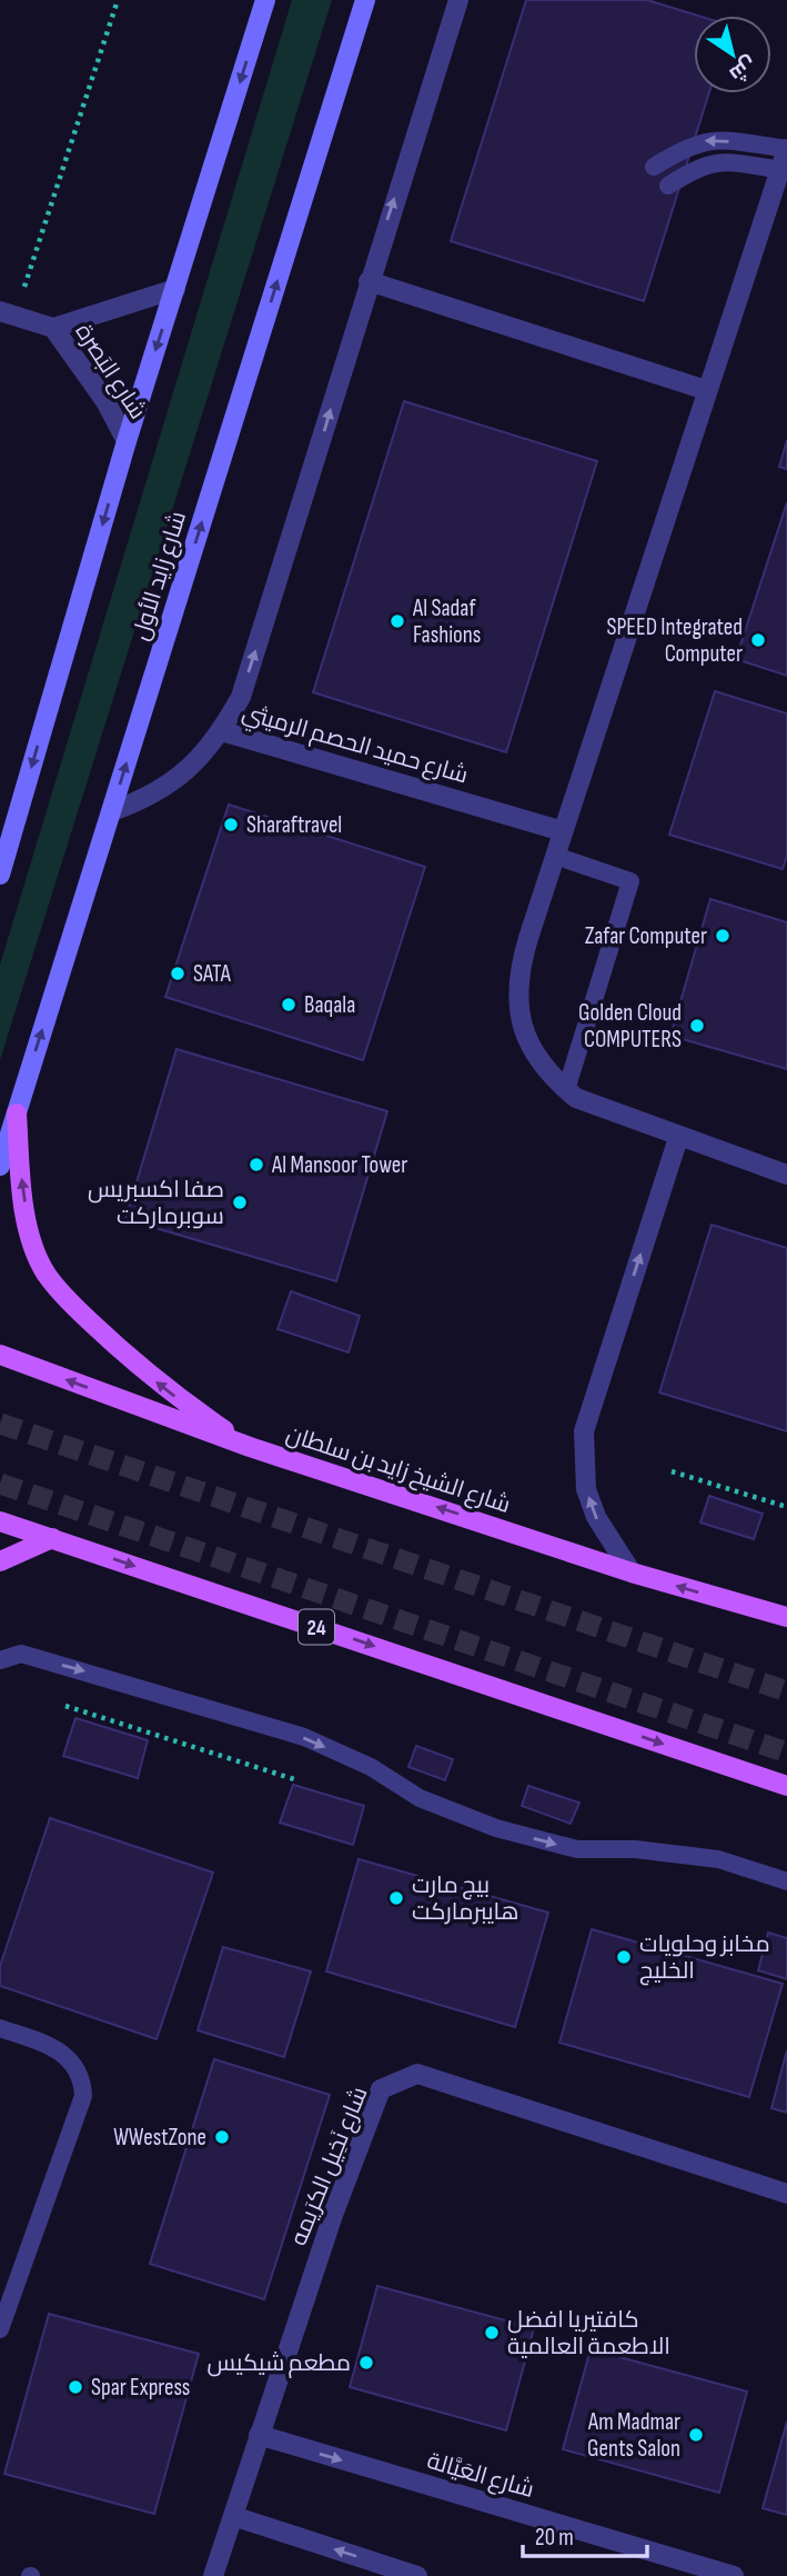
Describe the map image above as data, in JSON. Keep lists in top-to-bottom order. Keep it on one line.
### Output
{"streets":{"main road":["شارع زايد الأول","شارع الشيخ زايد بن سلطان","24"],"street":["شارع البَصرة","شارع حميد الحصم الرميثي","شارع نَخِيل الكرَيمه","شارع العَيَّالة"]},"crossings":[["شارع زايد الأول","شارع حميد الحصم الرميثي"],["شارع نَخِيل الكرَيمه","شارع العَيَّالة"]],"places":["Al Sadaf Fashions","SPEED Integrated Computer","Sharaftravel","Zafar Computer","SATA","Baqala","Golden Cloud COMPUTERS","Al Mansoor Tower","صفا اكسبريس سوبرماركت","بيج مارت هايبرماركت","مخابز وحلويات الخليج","WWestZone","كافتيريا افضل الاطعمة العالمية","مطعم شيكيس","Spar Express","Am Madmar Gents Salon"],"scale_bar":"20 m","north":"bottom right"}
